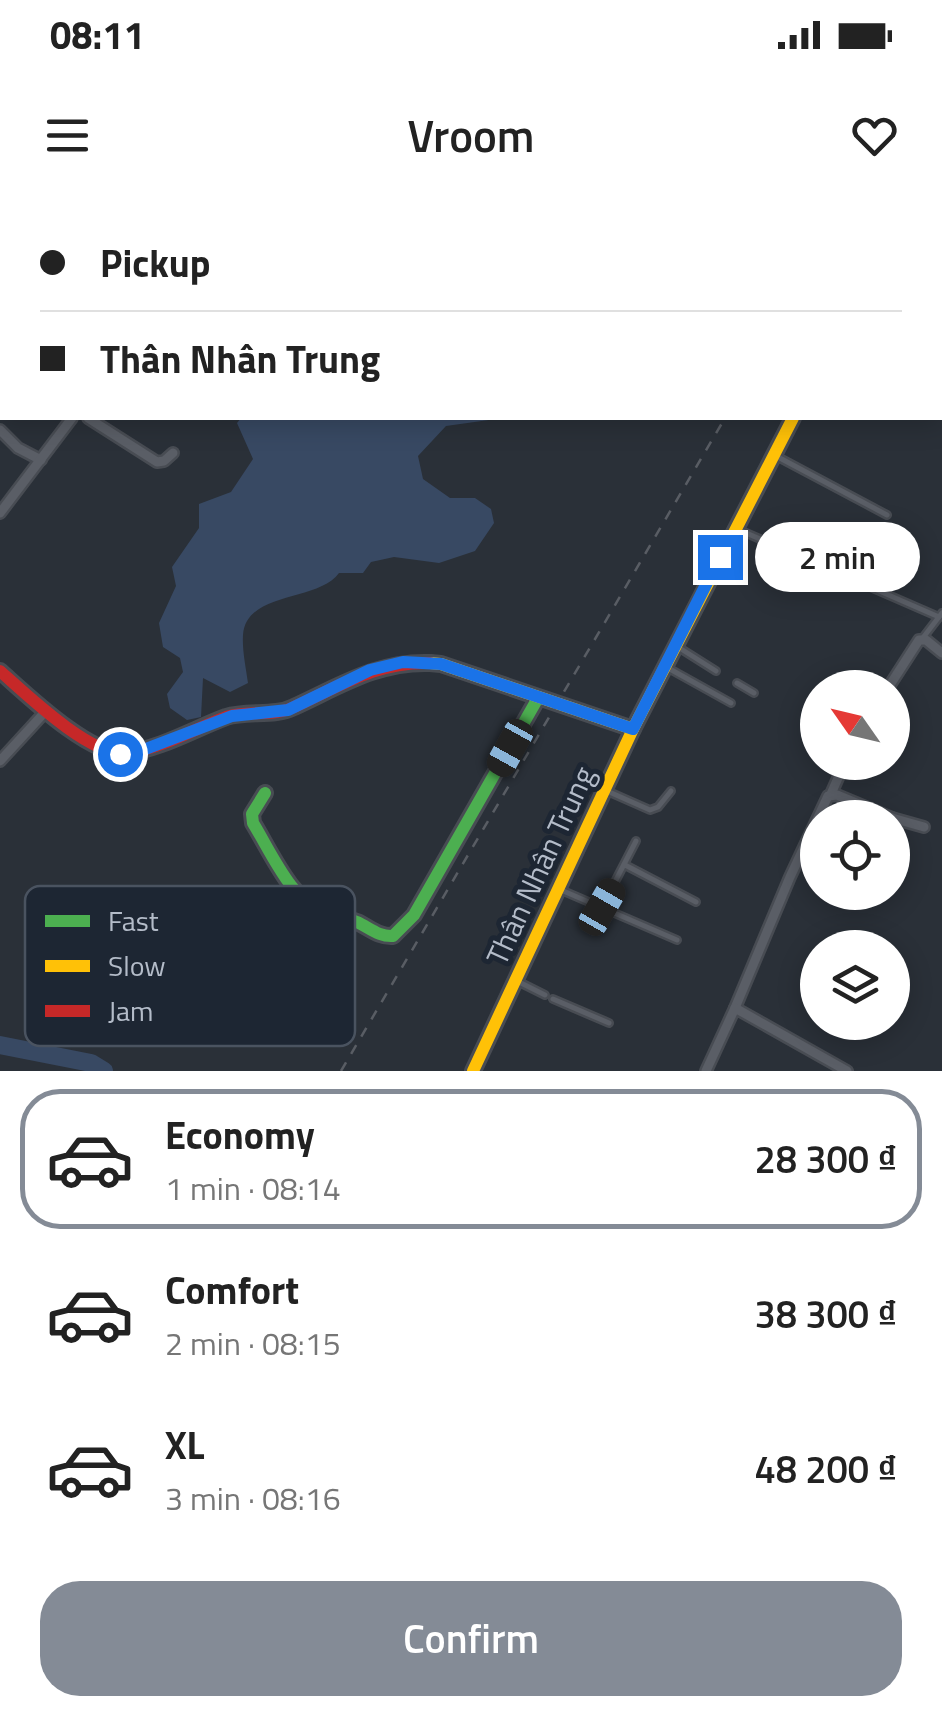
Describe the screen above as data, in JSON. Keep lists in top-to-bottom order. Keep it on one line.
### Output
{"streets":{"street":["Thân Nhân Trung"]},"legend":["Fast","Slow","Jam"],"north":"top left","page":{"status":"08:11","header":"Vroom","banner":["Pickup","Thân Nhân Trung"],"bubble":"2 min","list":[{"name":"Economy","note":"1 min · 08:14","value":"28 300 ₫"},{"name":"Comfort","note":"2 min · 08:15","value":"38 300 ₫"},{"name":"XL","note":"3 min · 08:16","value":"48 200 ₫"}],"buttons":"Confirm"}}
